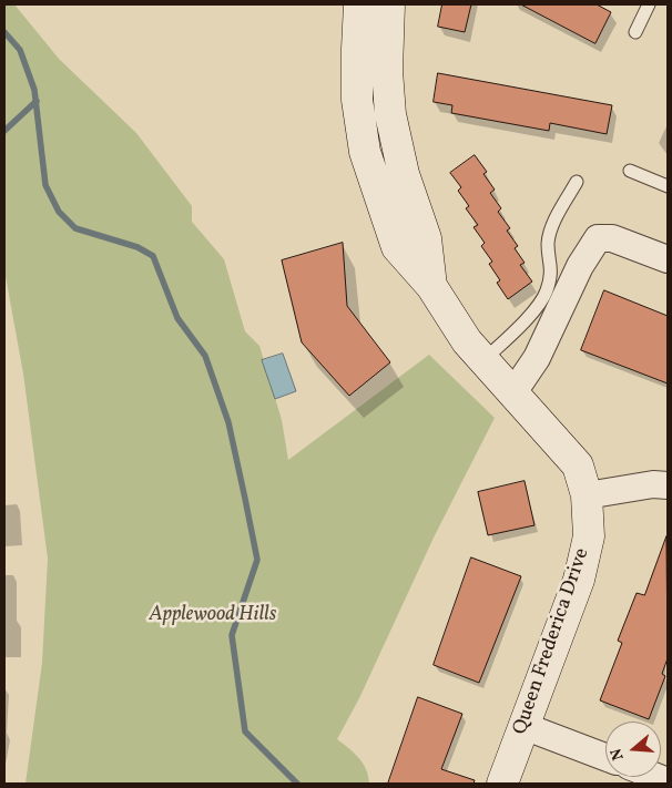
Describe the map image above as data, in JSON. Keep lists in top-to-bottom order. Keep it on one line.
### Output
{"streets":{"street":["Queen Frederica Drive"]},"parks":["Applewood Hills"],"north":"left"}
